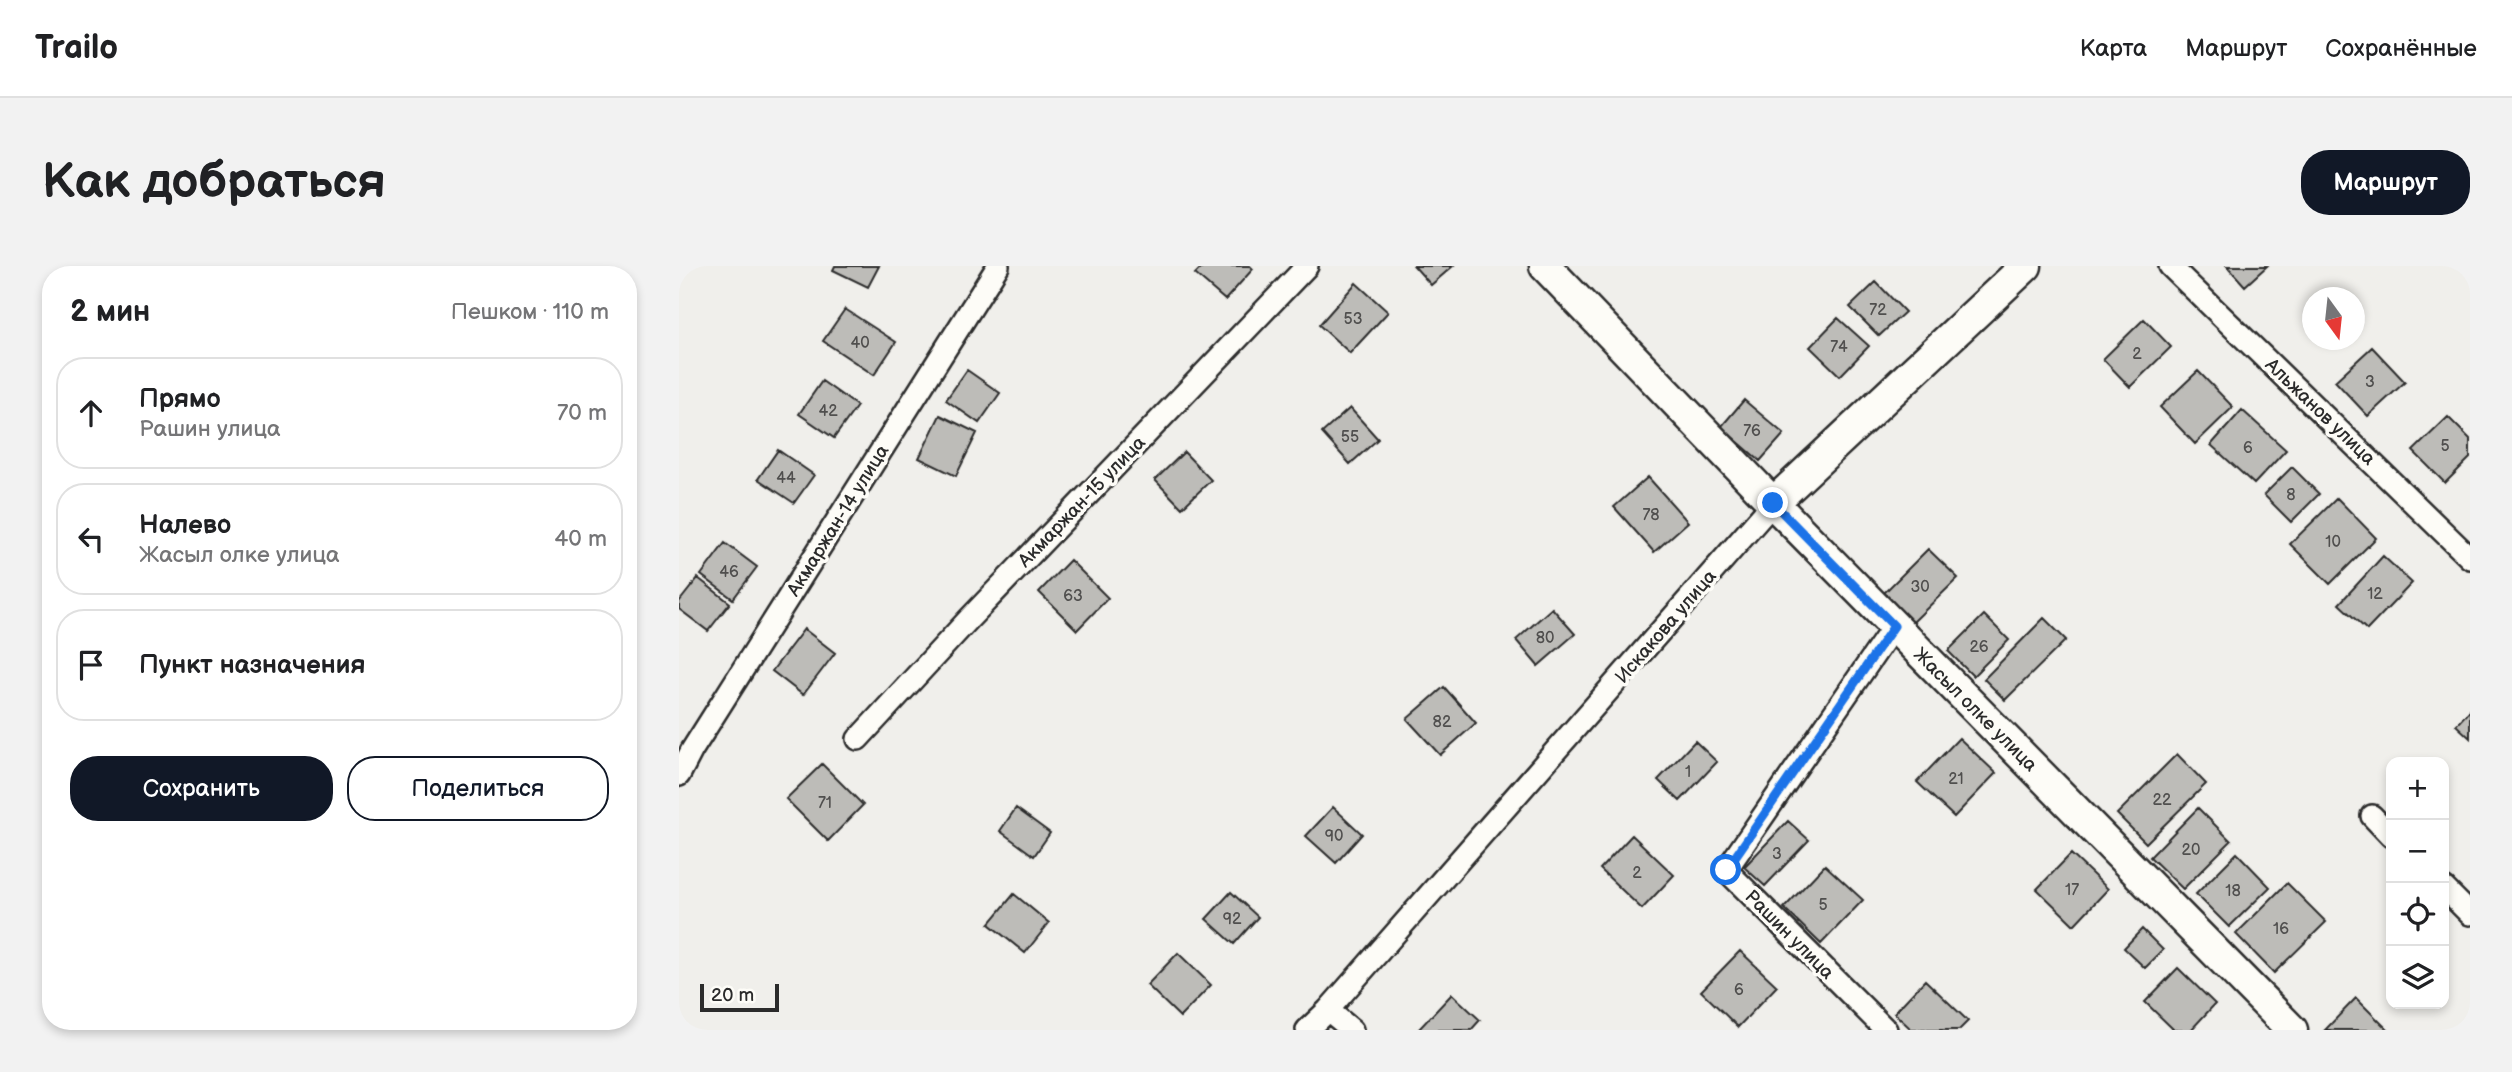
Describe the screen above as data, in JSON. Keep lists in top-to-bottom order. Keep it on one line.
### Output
{"streets":{"street":["Альжанов улица","Акмаржан-15 улица","Акмаржан-14 улица","Искакова улица","Жасыл олке улица","Рашин улица"]},"crossings":[["Искакова улица","Жасыл олке улица"],["Жасыл олке улица","Рашин улица"]],"house_numbers":["72","53","40","74","2","3","42","76","55","5","6","44","8","78","10","46","30","12","63","80","26","82","1","21","22","71","90","20","3","2","17","18","5","92","16","6"],"scale_bar":"20 m","north":"bottom","page":{"header":"Trailo","nav":["Карта","Маршрут","Сохранённые"],"buttons":["Маршрут",["Сохранить","Поделиться"]],"title":"Как добраться","heading":["2 мин","Пешком · 110 m"],"list":[["Прямо","Рашин улица","70 m"],["Налево","Жасыл олке улица","40 m"],"Пункт назначения"],"map_buttons":["+","−"],"scale":"20 m"}}
